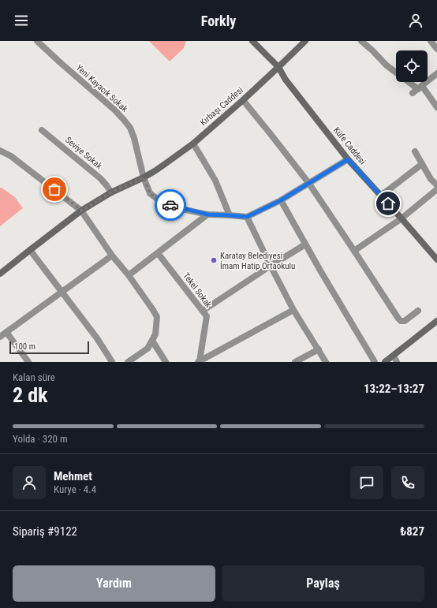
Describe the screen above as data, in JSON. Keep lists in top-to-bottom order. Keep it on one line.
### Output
{"streets":{"street":["Yeni Kayacık Sokak","Kırbaşı Caddesi","Küfe Caddesi","Seviye Sokak","Tekel Sokak"]},"crossings":[["Yeni Kayacık Sokak","Kırbaşı Caddesi"],["Kırbaşı Caddesi","Küfe Caddesi"],["Kırbaşı Caddesi","Seviye Sokak"]],"places":["Karatay Belediyesi İmam Hatip Ortaokulu"],"scale_bar":"100 m","page":{"header":"Forkly","scale":"100 m","heading":["2 dk","Kalan süre","13:22–13:27"],"panel":["Mehmet","Kurye · 4.4","Sipariş #9122","₺827"],"bar":"Yolda · 320 m","buttons":["Yardım","Paylaş"]}}
